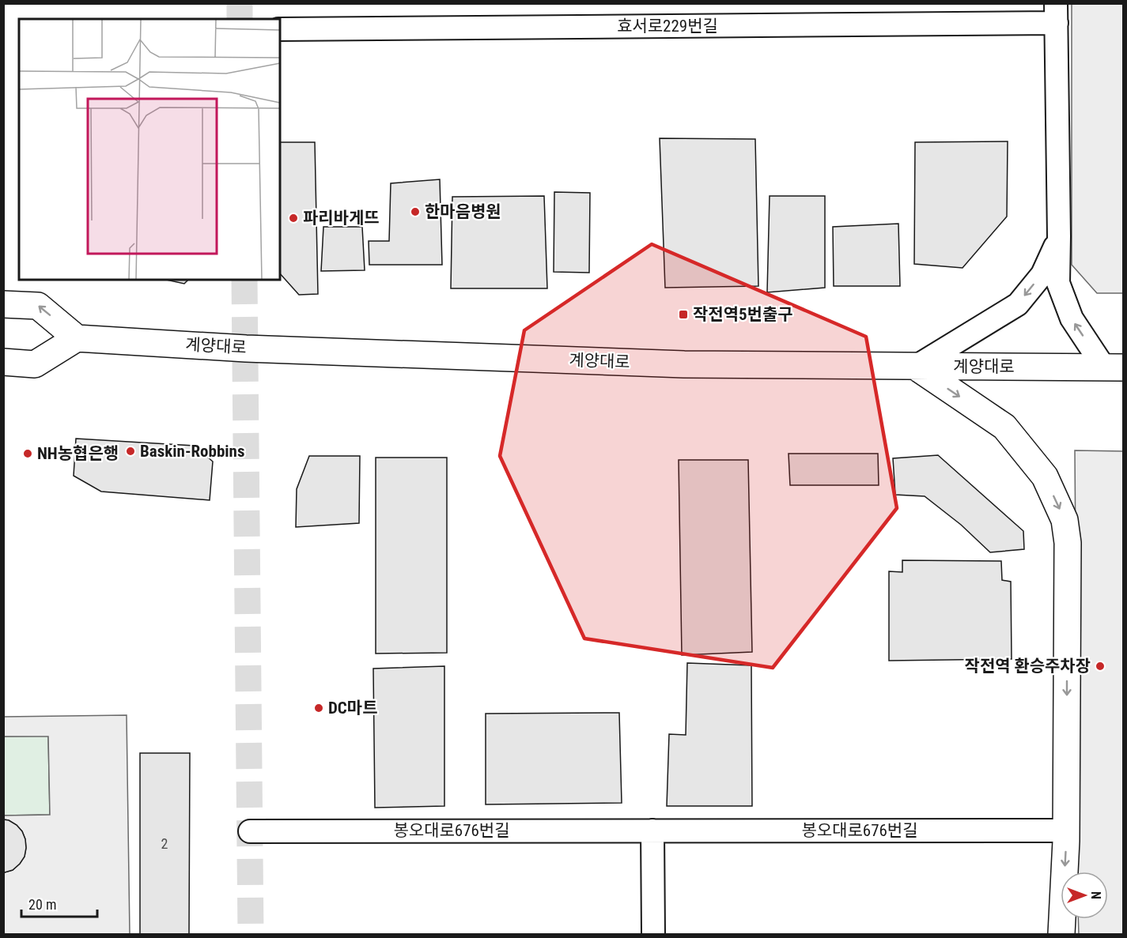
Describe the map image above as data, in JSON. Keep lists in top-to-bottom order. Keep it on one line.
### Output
{"streets":{"main road":["계양대로"],"street":["효서로229번길","봉오대로676번길"]},"places":{"other":["한마음병원","파리바게뜨","Baskin-Robbins","NH농협은행","작전역 환승주차장","DC마트"],"transit":["작전역5번출구"]},"house_numbers":["2"],"scale_bar":"20 m","north":"right"}
